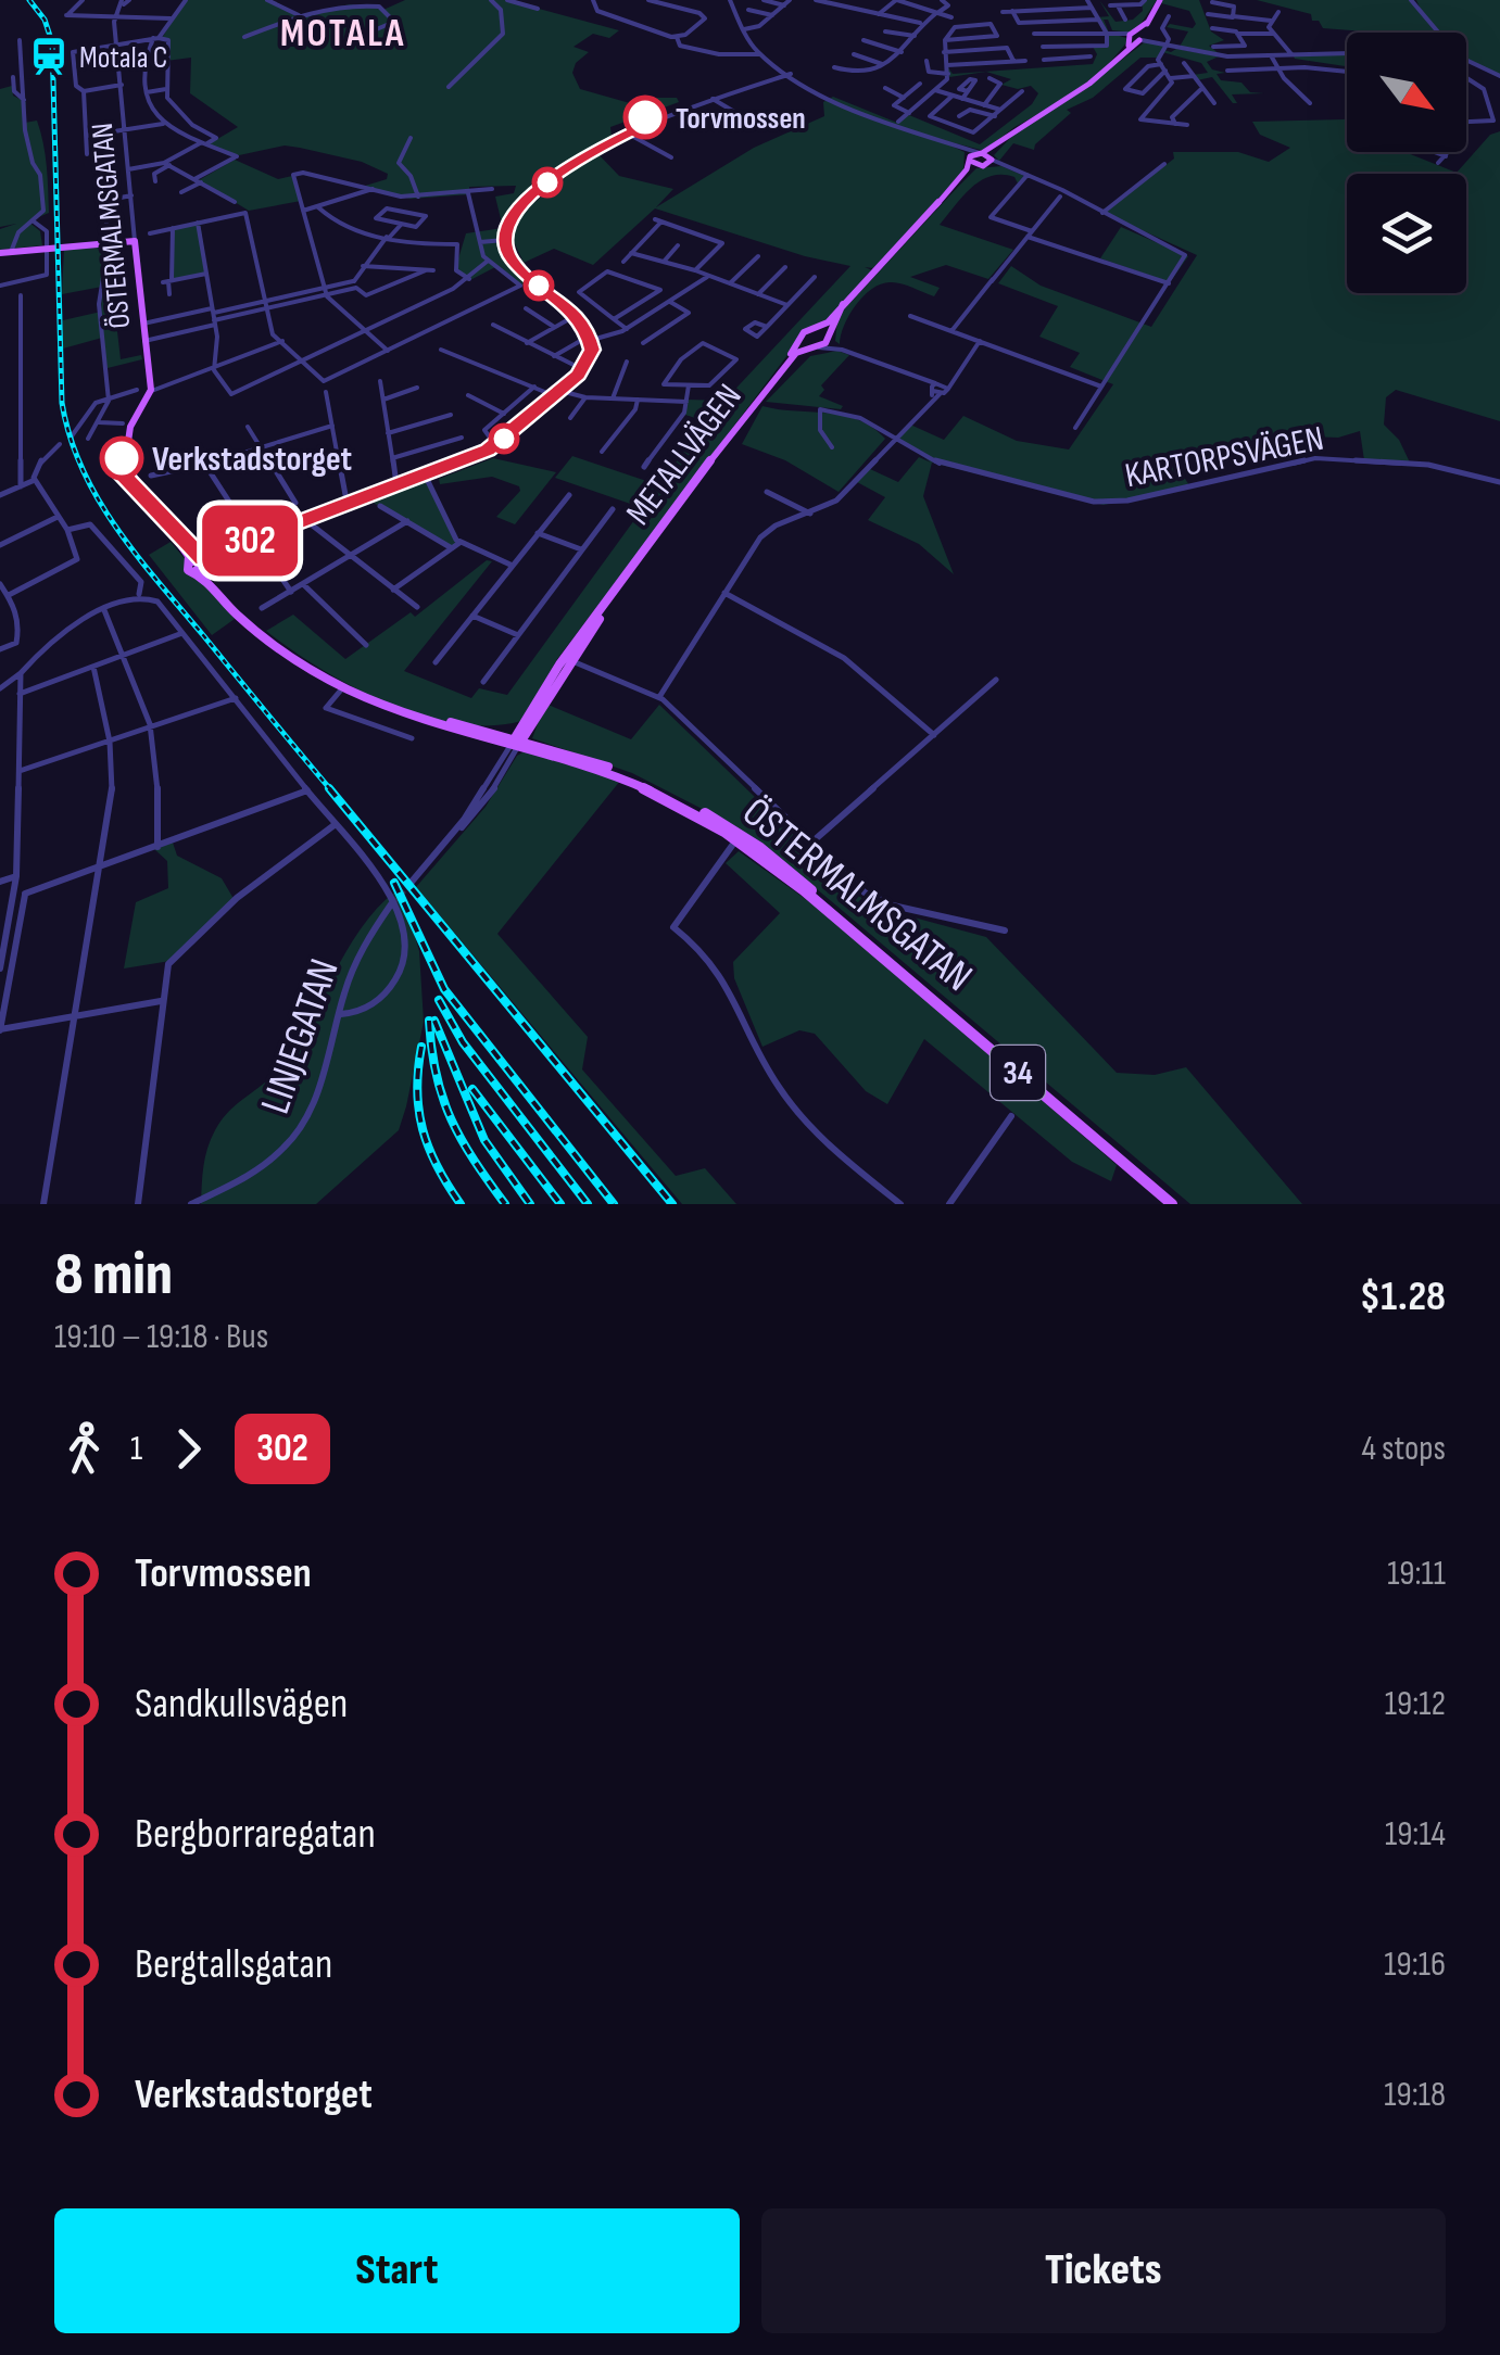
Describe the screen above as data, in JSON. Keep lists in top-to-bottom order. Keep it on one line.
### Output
{"streets":{"main road":["ÖSTERMALMSGATAN","METALLVÄGEN","34"],"street":["KARTORPSVÄGEN","LINJEGATAN"]},"crossings":[["ÖSTERMALMSGATAN","METALLVÄGEN"]],"districts":["MOTALA"],"places":{"station":["Motala C"],"other":["Torvmossen","Verkstadstorget"]},"lines":["bus line 302"],"north":"bottom right","page":{"on_map":"302","heading":["8 min","19:10 – 19:18 · Bus","$1.28"],"legs":["1","302","4 stops"],"list":[{"name":"Torvmossen","value":"19:11"},{"name":"Sandkullsvägen","value":"19:12"},{"name":"Bergborraregatan","value":"19:14"},{"name":"Bergtallsgatan","value":"19:16"},{"name":"Verkstadstorget","value":"19:18"}],"buttons":["Start","Tickets"]}}
